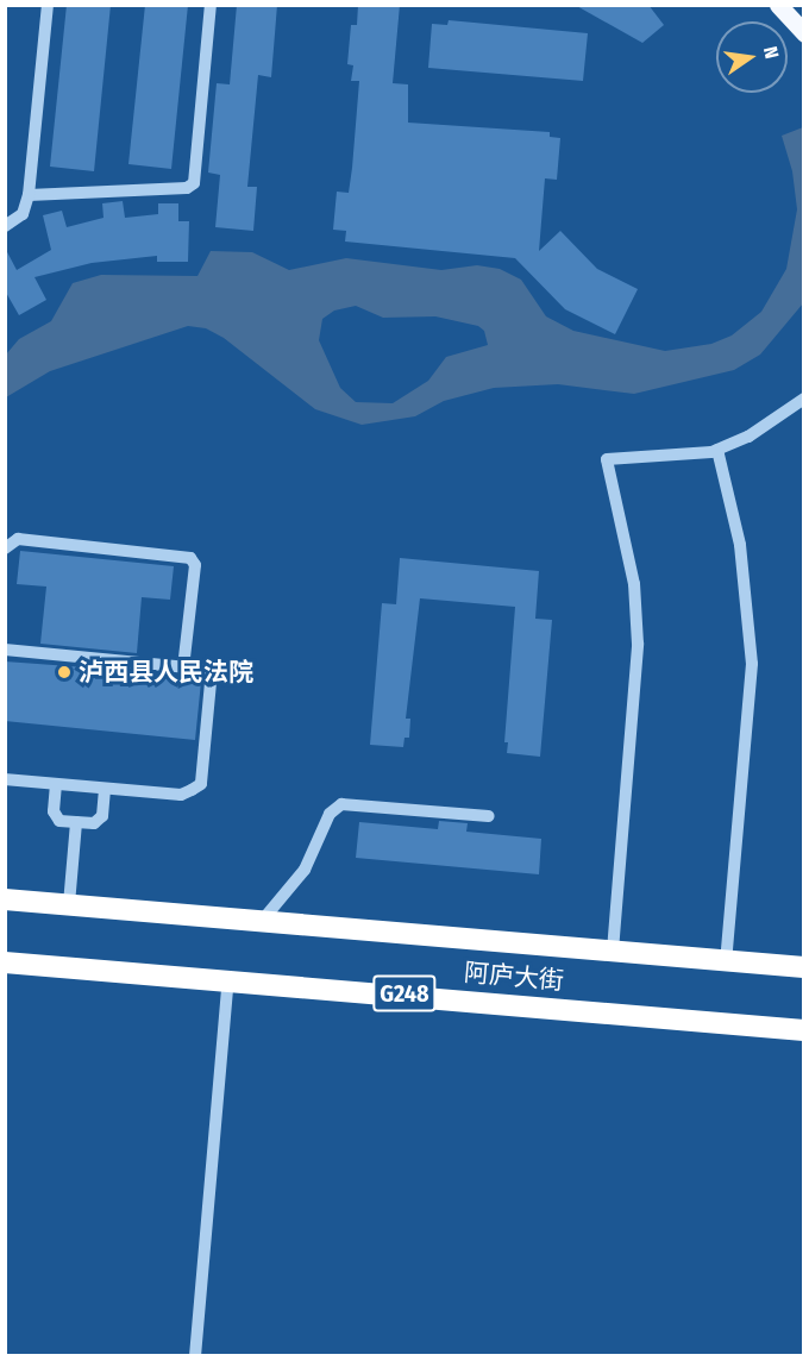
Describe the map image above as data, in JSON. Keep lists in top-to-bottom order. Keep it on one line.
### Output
{"streets":{"highway":["阿庐大街","G248"]},"places":["泸西县人民法院"],"north":"right"}
